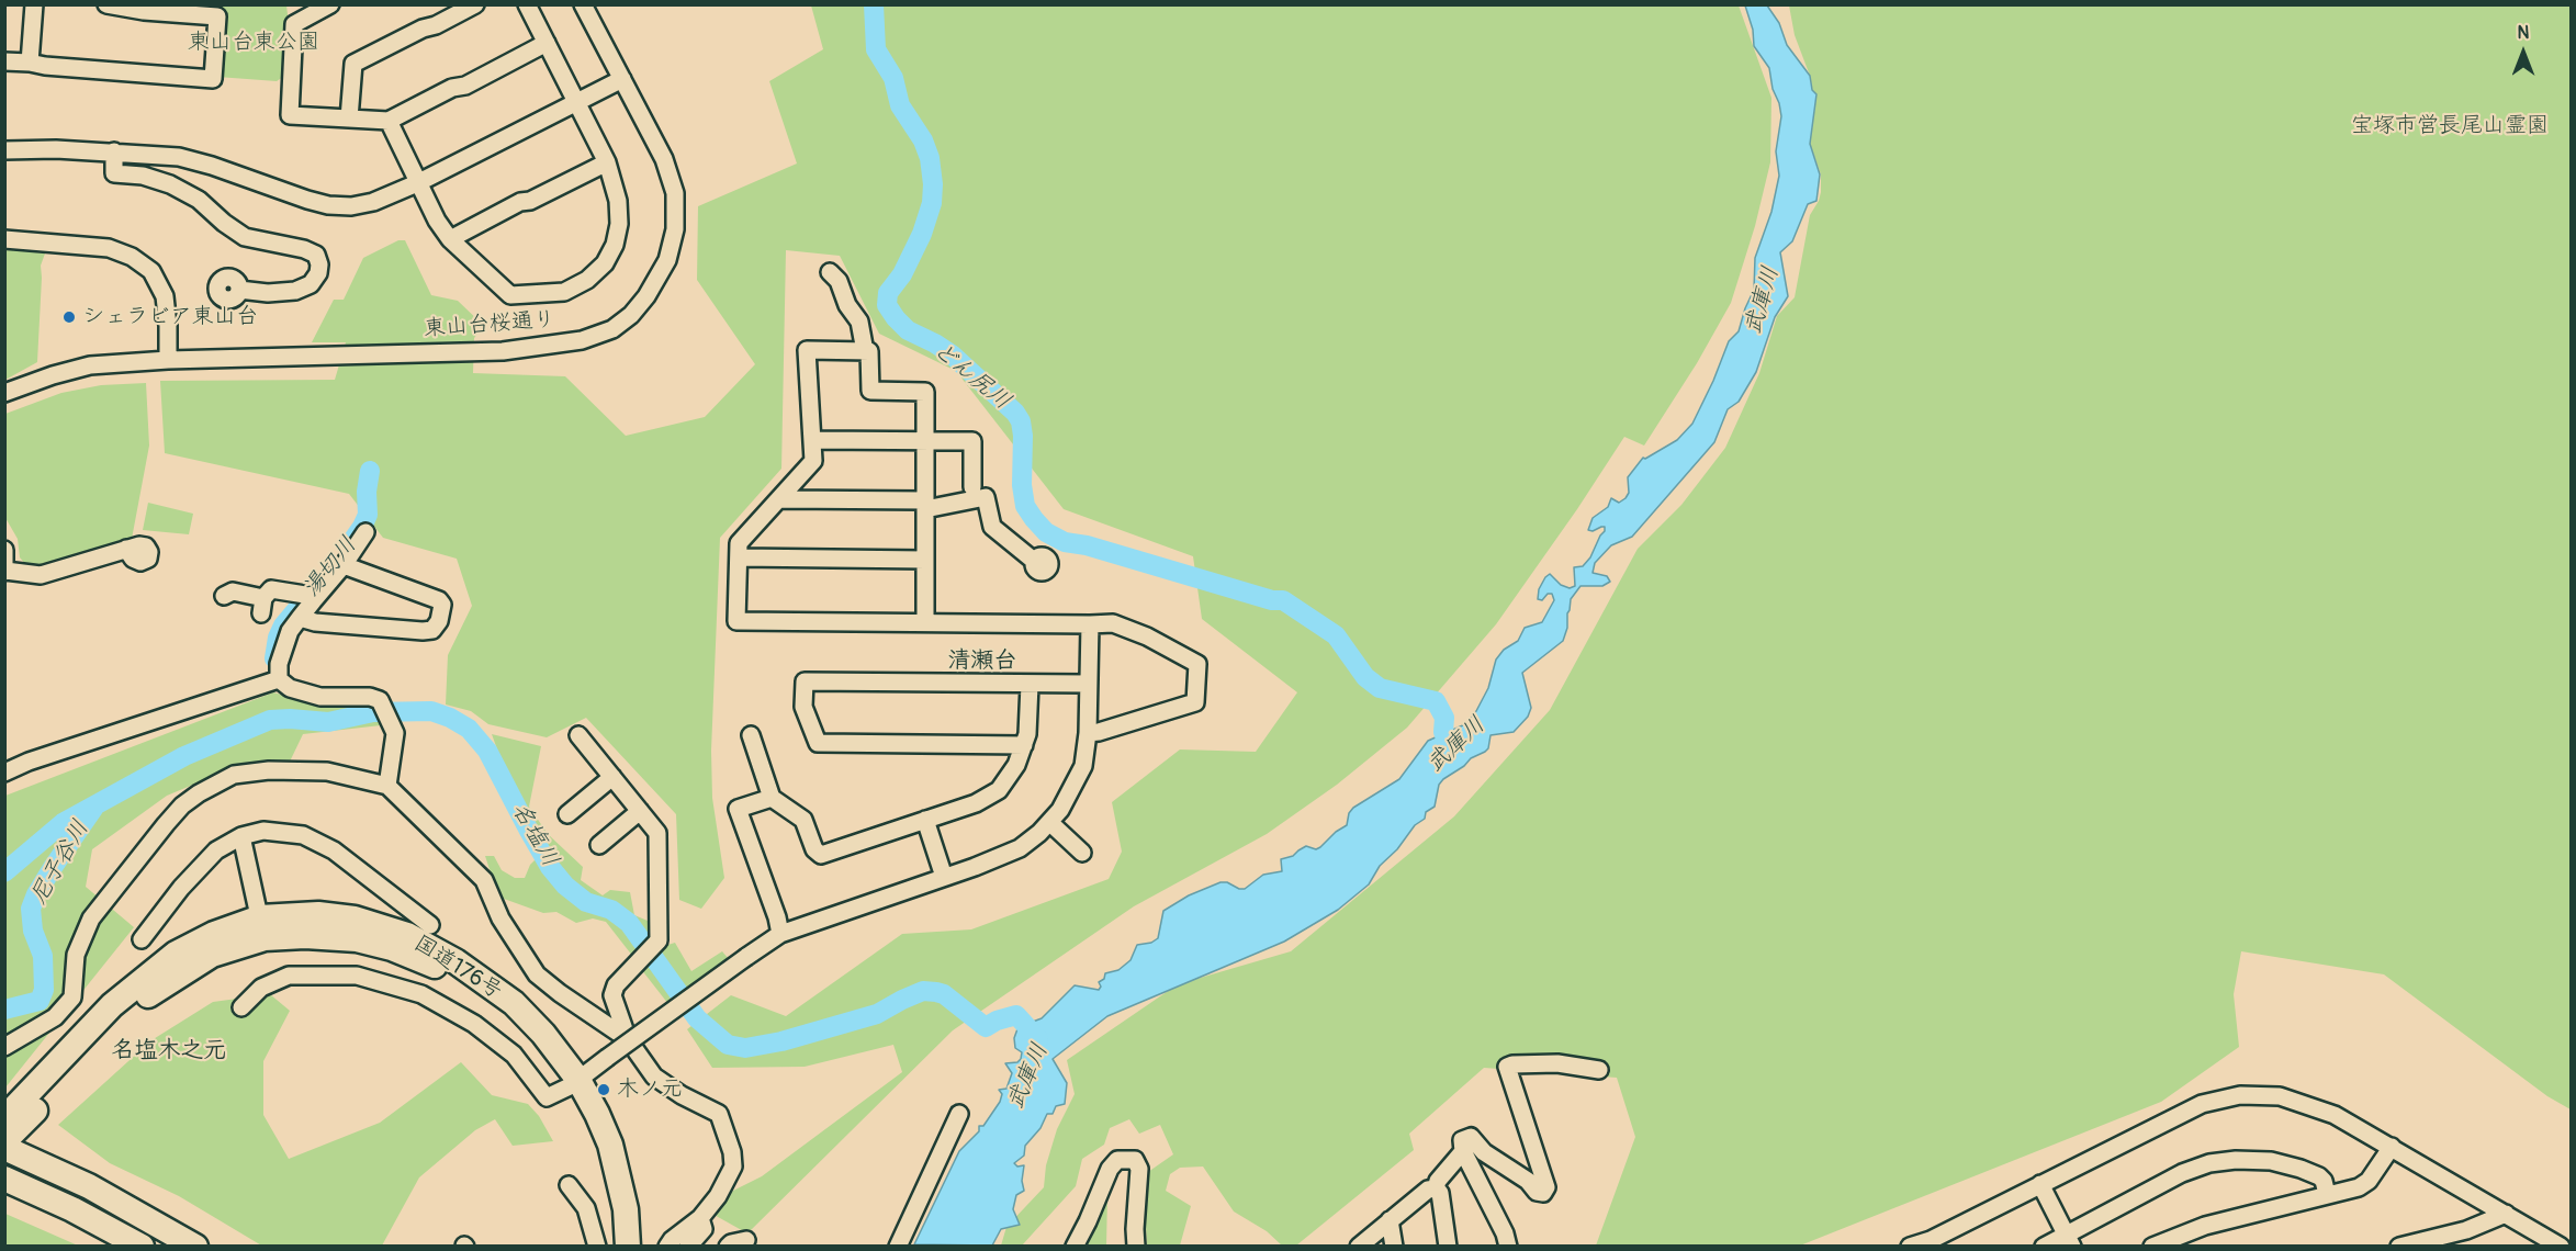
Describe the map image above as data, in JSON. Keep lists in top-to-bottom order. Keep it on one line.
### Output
{"streets":{"highway":["国道176号"],"street":["東山台桜通り"]},"districts":["清瀬台","名塩木之元"],"water":["武庫川","どん尻川","湯切川","名塩川","尼子谷川"],"parks":["東山台東公園","宝塚市営長尾山霊園"],"places":["シェラビア東山台","木ノ元"],"north":"top"}
